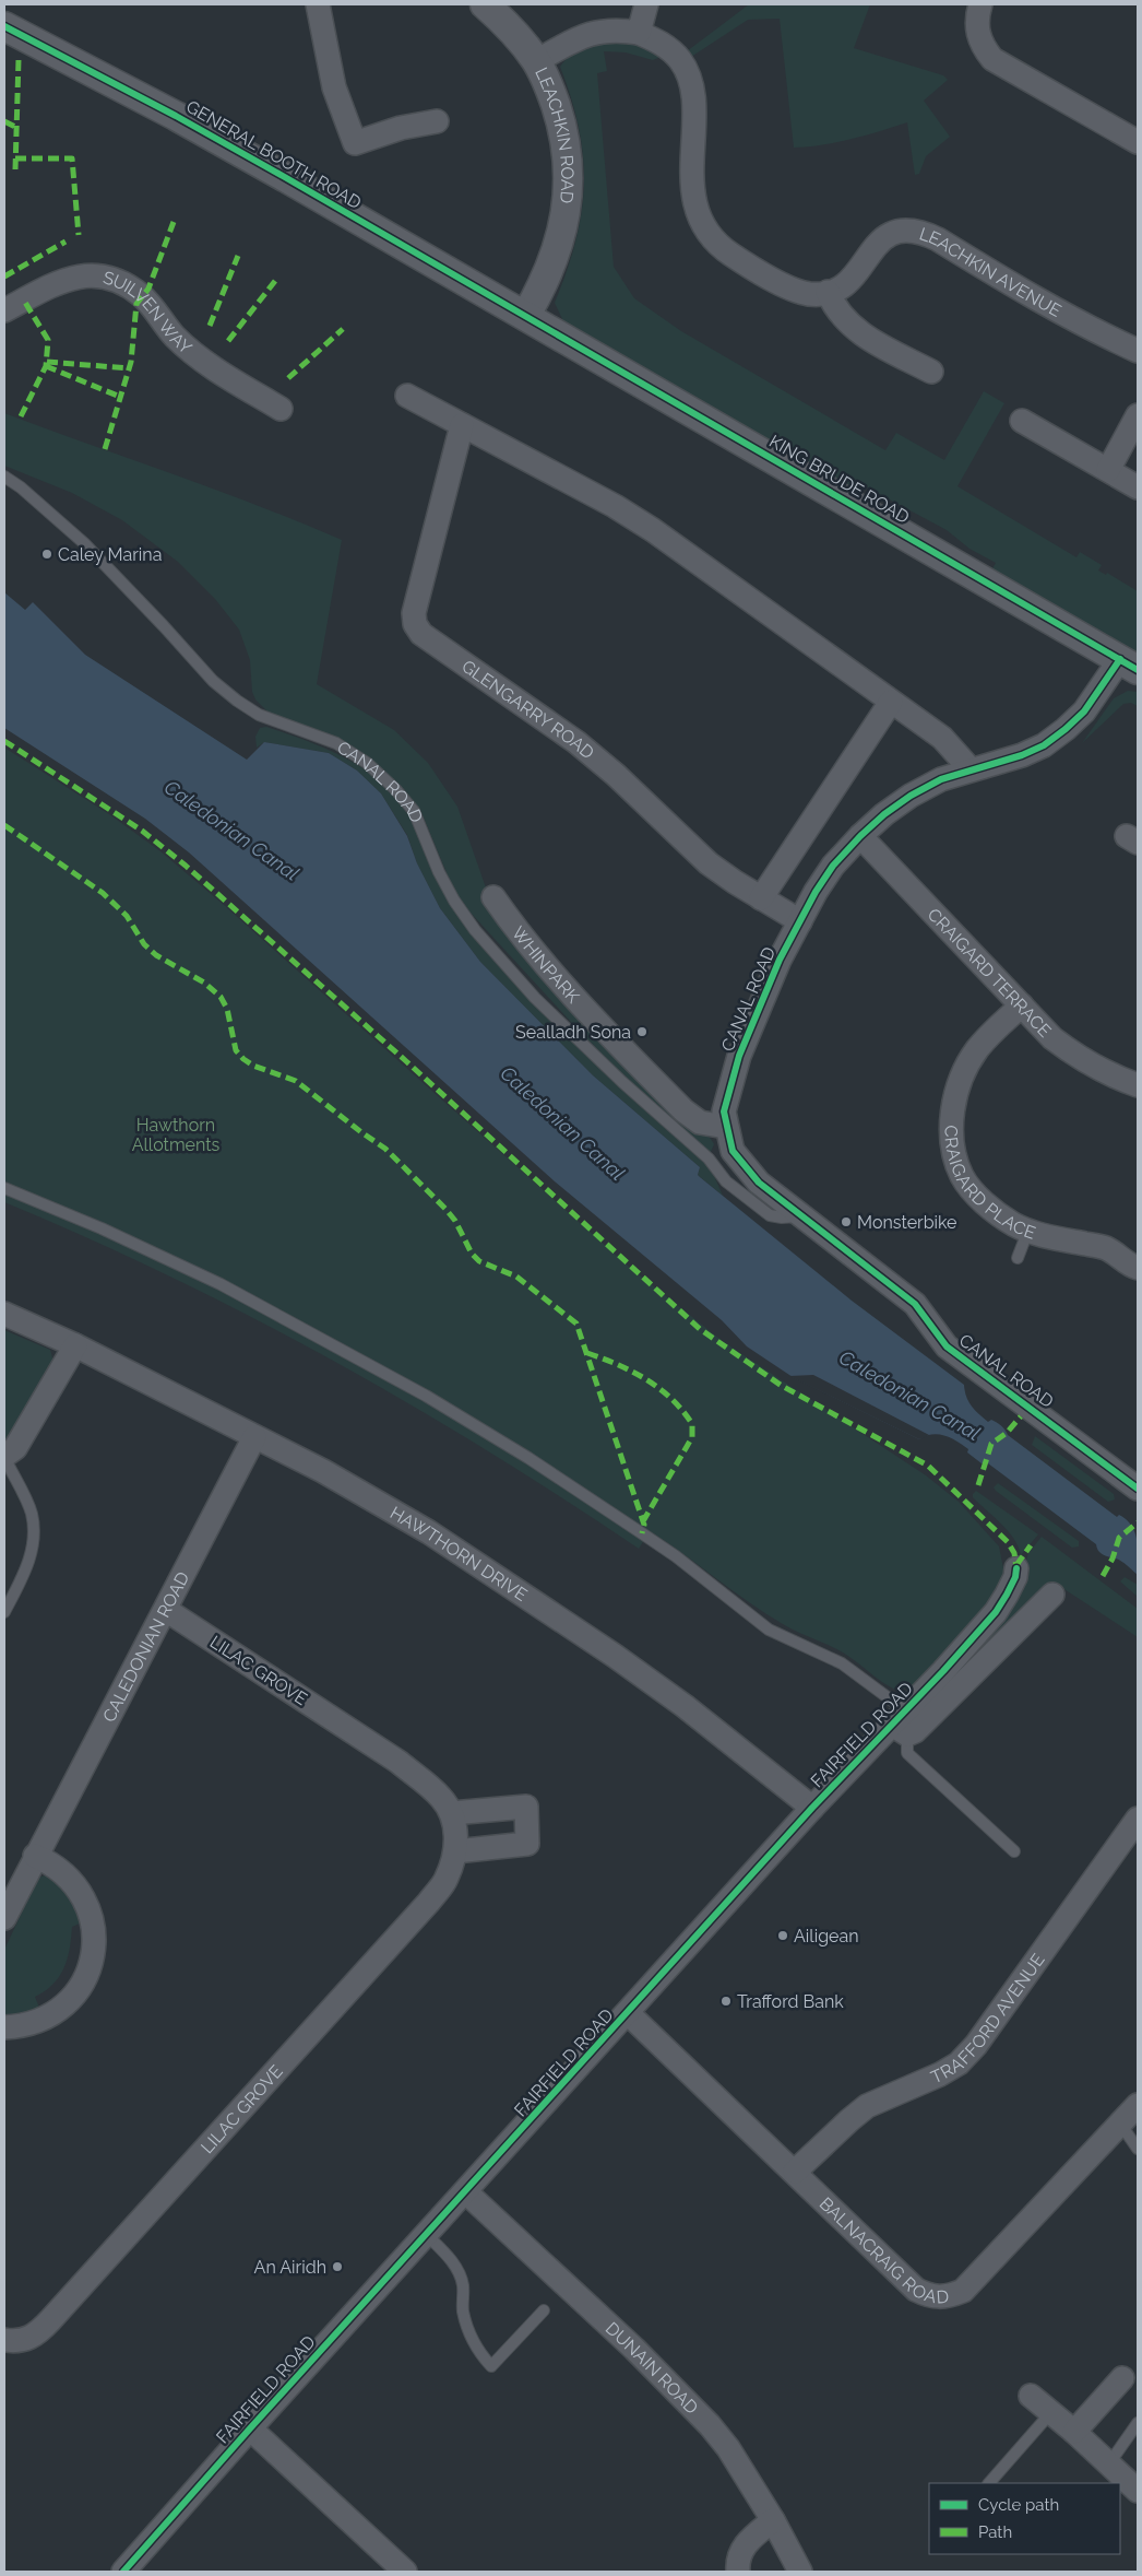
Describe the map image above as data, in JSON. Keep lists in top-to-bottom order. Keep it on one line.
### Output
{"streets":{"street":["LEACHKIN ROAD","GENERAL BOOTH ROAD","LEACHKIN AVENUE","SUILVEN WAY","KING BRUDE ROAD","GLENGARRY ROAD","CANAL ROAD","WHINPARK","CRAIGARD TERRACE","CRAIGARD PLACE","HAWTHORN DRIVE","CALEDONIAN ROAD","LILAC GROVE","FAIRFIELD ROAD","TRAFFORD AVENUE","BALNACRAIG ROAD","DUNAIN ROAD"]},"crossings":[["LEACHKIN ROAD","GENERAL BOOTH ROAD"],["LEACHKIN ROAD","KING BRUDE ROAD"],["GENERAL BOOTH ROAD","KING BRUDE ROAD"],["KING BRUDE ROAD","CANAL ROAD"],["GLENGARRY ROAD","CANAL ROAD"],["CANAL ROAD","WHINPARK"],["CANAL ROAD","CRAIGARD TERRACE"],["CRAIGARD TERRACE","CRAIGARD PLACE"],["HAWTHORN DRIVE","CALEDONIAN ROAD"],["HAWTHORN DRIVE","FAIRFIELD ROAD"],["CALEDONIAN ROAD","LILAC GROVE"],["FAIRFIELD ROAD","BALNACRAIG ROAD"],["FAIRFIELD ROAD","DUNAIN ROAD"],["TRAFFORD AVENUE","BALNACRAIG ROAD"]],"water":["Caledonian Canal"],"parks":["Hawthorn Allotments"],"places":["Caley Marina","Sealladh Sona","Monsterbike","Ailigean","Trafford Bank","An Airidh"],"legend":["Cycle path","Path"]}
